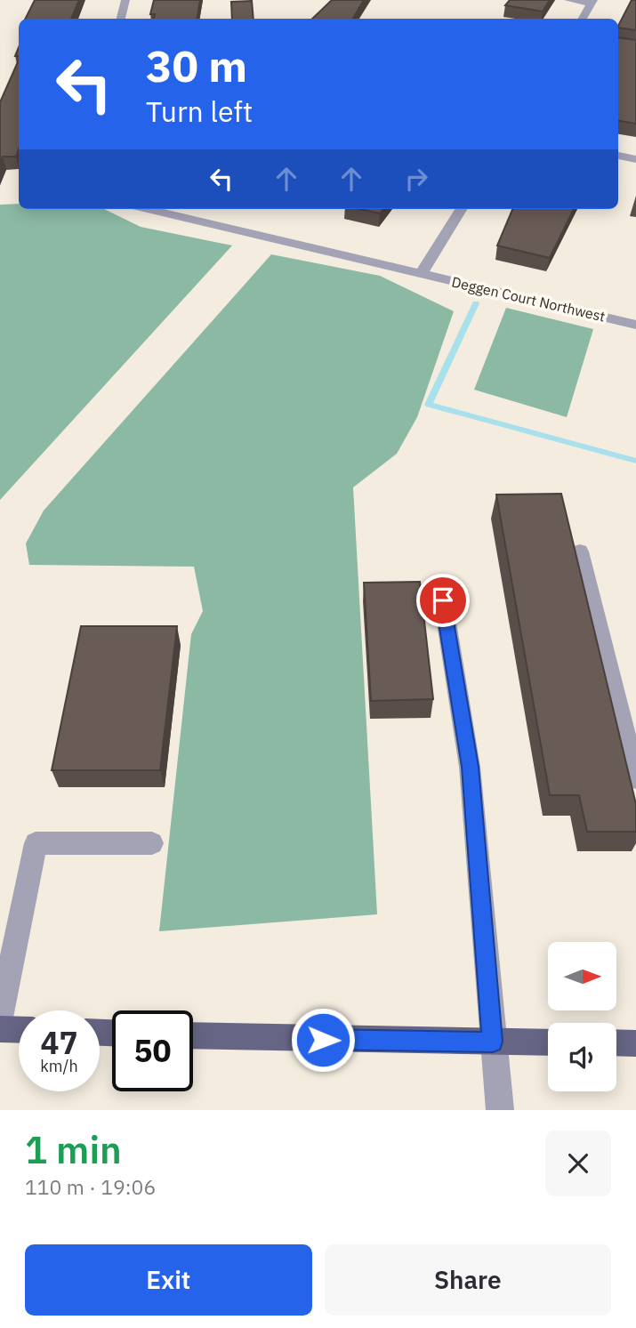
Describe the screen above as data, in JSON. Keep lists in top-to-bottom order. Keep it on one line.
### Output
{"streets":{"street":["Deggen Court Northwest"]},"north":"right","page":{"turn":["30 m","Turn left"],"speed":"47 km/h","limit":"50","heading":["1 min","110 m · 19:06"],"buttons":["Exit","Share"]}}
